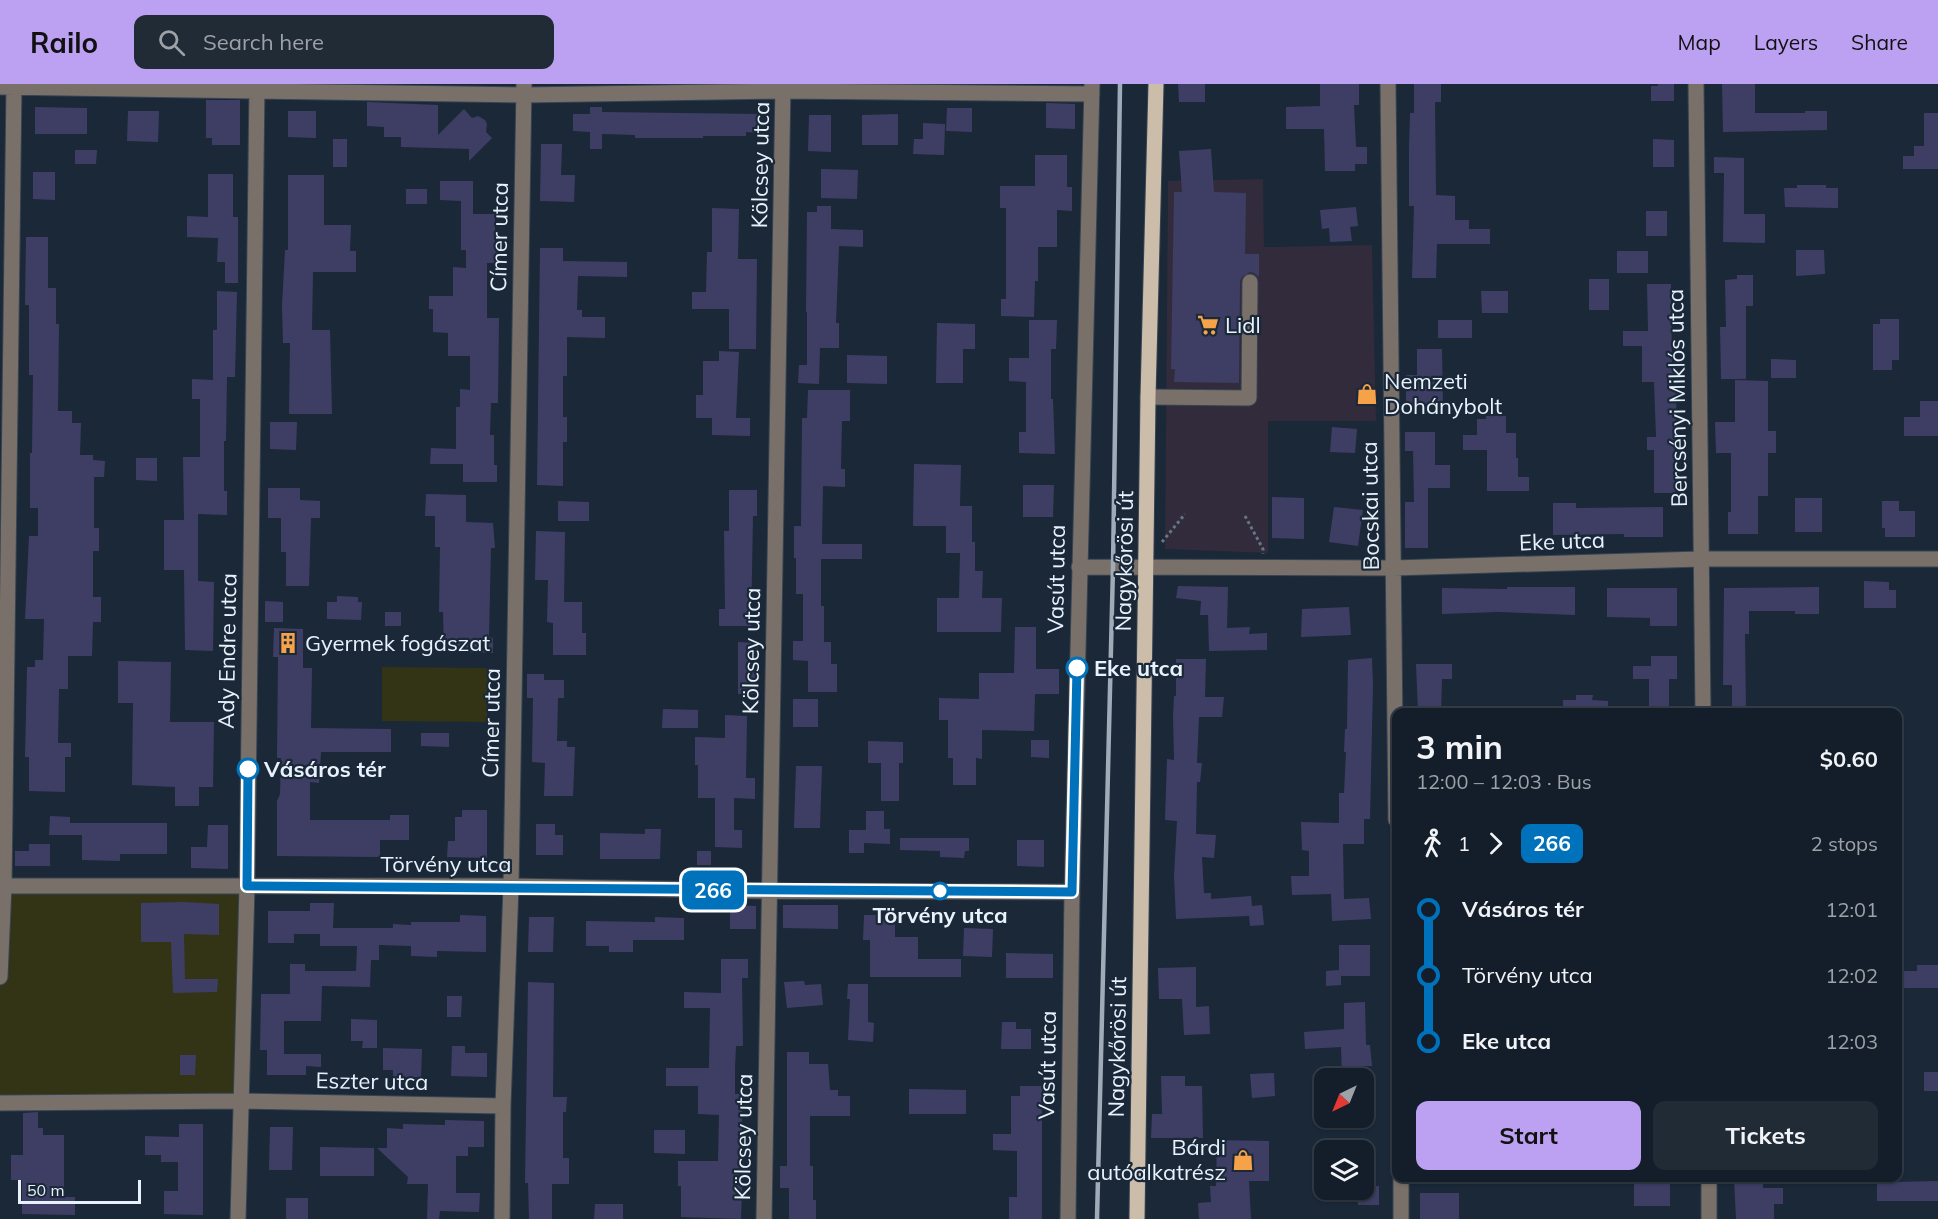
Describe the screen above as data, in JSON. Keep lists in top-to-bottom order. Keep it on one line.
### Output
{"streets":{"main road":["Nagykőrösi út"],"street":["Kölcsey utca","Címer utca","Bercsényi Miklós utca","Bocskai utca","Eke utca","Vasút utca","Ady Endre utca","Törvény utca","Eszter utca"]},"crossings":[["Kölcsey utca","Törvény utca"],["Címer utca","Törvény utca"],["Címer utca","Eszter utca"],["Bercsényi Miklós utca","Eke utca"],["Bocskai utca","Eke utca"],["Eke utca","Nagykőrösi út"],["Eke utca","Vasút utca"],["Vasút utca","Törvény utca"],["Ady Endre utca","Törvény utca"],["Ady Endre utca","Eszter utca"]],"places":{"supermarket":["Lidl"],"shop":["Nemzeti Dohánybolt","Bárdi autóalkatrész"],"building":["Gyermek fogászat"],"other":["Eke utca","Vásáros tér","Törvény utca"]},"lines":["bus line 266"],"scale_bar":"50 m","north":"bottom left","page":{"header":"Railo","search":"Search here","nav":["Map","Layers","Share"],"on_map":"266","heading":["3 min","12:00 – 12:03 · Bus","$0.60"],"legs":["1","266","2 stops"],"list":[{"name":"Vásáros tér","value":"12:01"},{"name":"Törvény utca","value":"12:02"},{"name":"Eke utca","value":"12:03"}],"buttons":["Start","Tickets"],"scale":"50 m"}}
